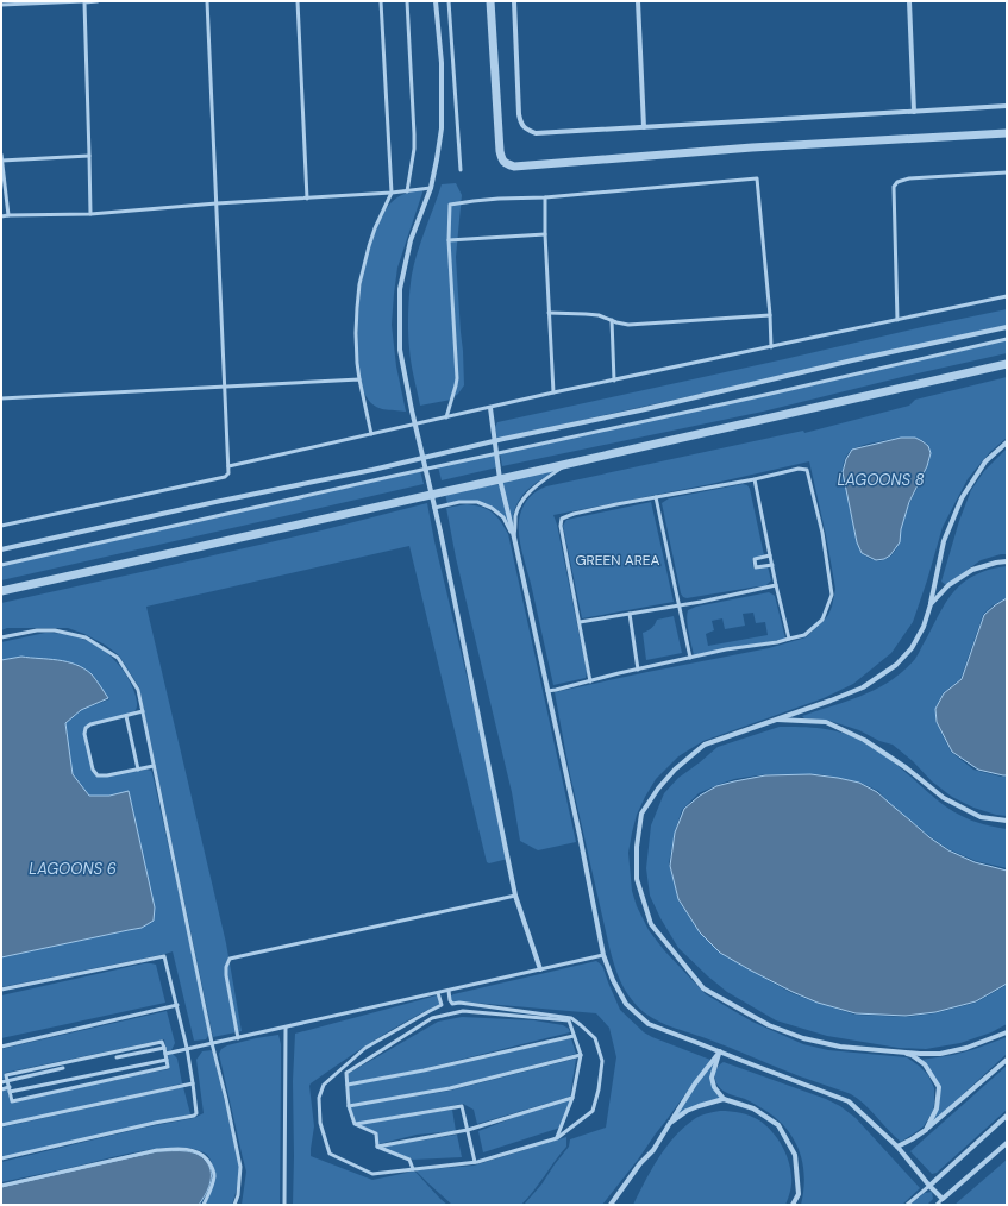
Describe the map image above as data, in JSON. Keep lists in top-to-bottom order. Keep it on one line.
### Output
{"water":["LAGOONS 8","LAGOONS 6"],"parks":["GREEN AREA"]}
